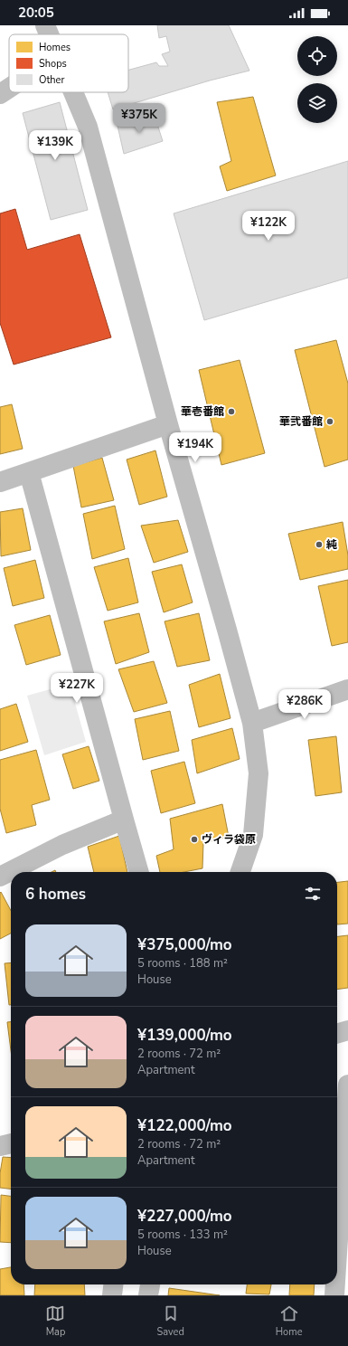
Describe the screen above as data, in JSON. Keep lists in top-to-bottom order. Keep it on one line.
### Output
{"places":["華壱番館","華弐番館","純","ヴィラ袋原"],"legend":["Homes","Shops","Other"],"page":{"status":"20:05","price":["¥375K","¥139K","¥122K","¥194K","¥227K","¥286K"],"heading":"6 homes","list":[{"name":"¥375,000/mo","note":"5 rooms · 188 m² · House"},{"name":"¥139,000/mo","note":"2 rooms · 72 m² · Apartment"},{"name":"¥122,000/mo","note":"2 rooms · 72 m² · Apartment"},{"name":"¥227,000/mo","note":"5 rooms · 133 m² · House"}],"tabs":["Map","Saved","Home"]}}
